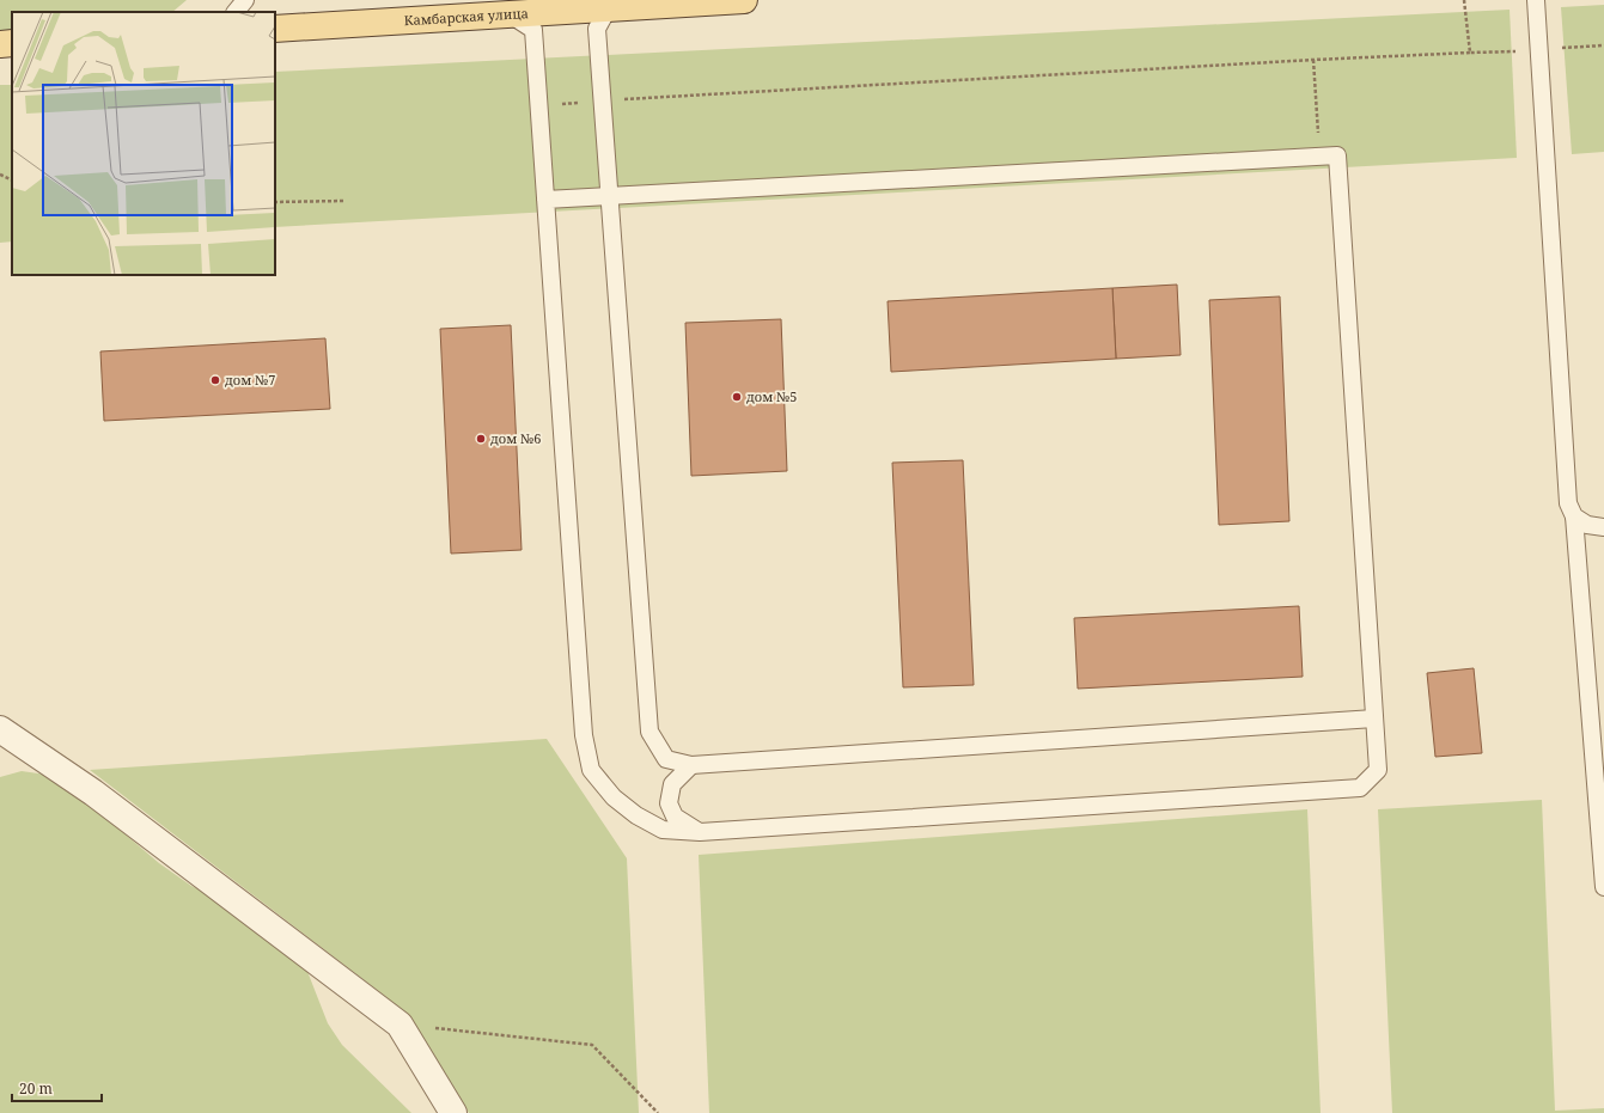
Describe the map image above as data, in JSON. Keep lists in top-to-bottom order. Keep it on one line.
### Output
{"streets":{"main road":["Камбарская улица"]},"places":["дом №7","дом №5","дом №6"],"scale_bar":"20 m"}
